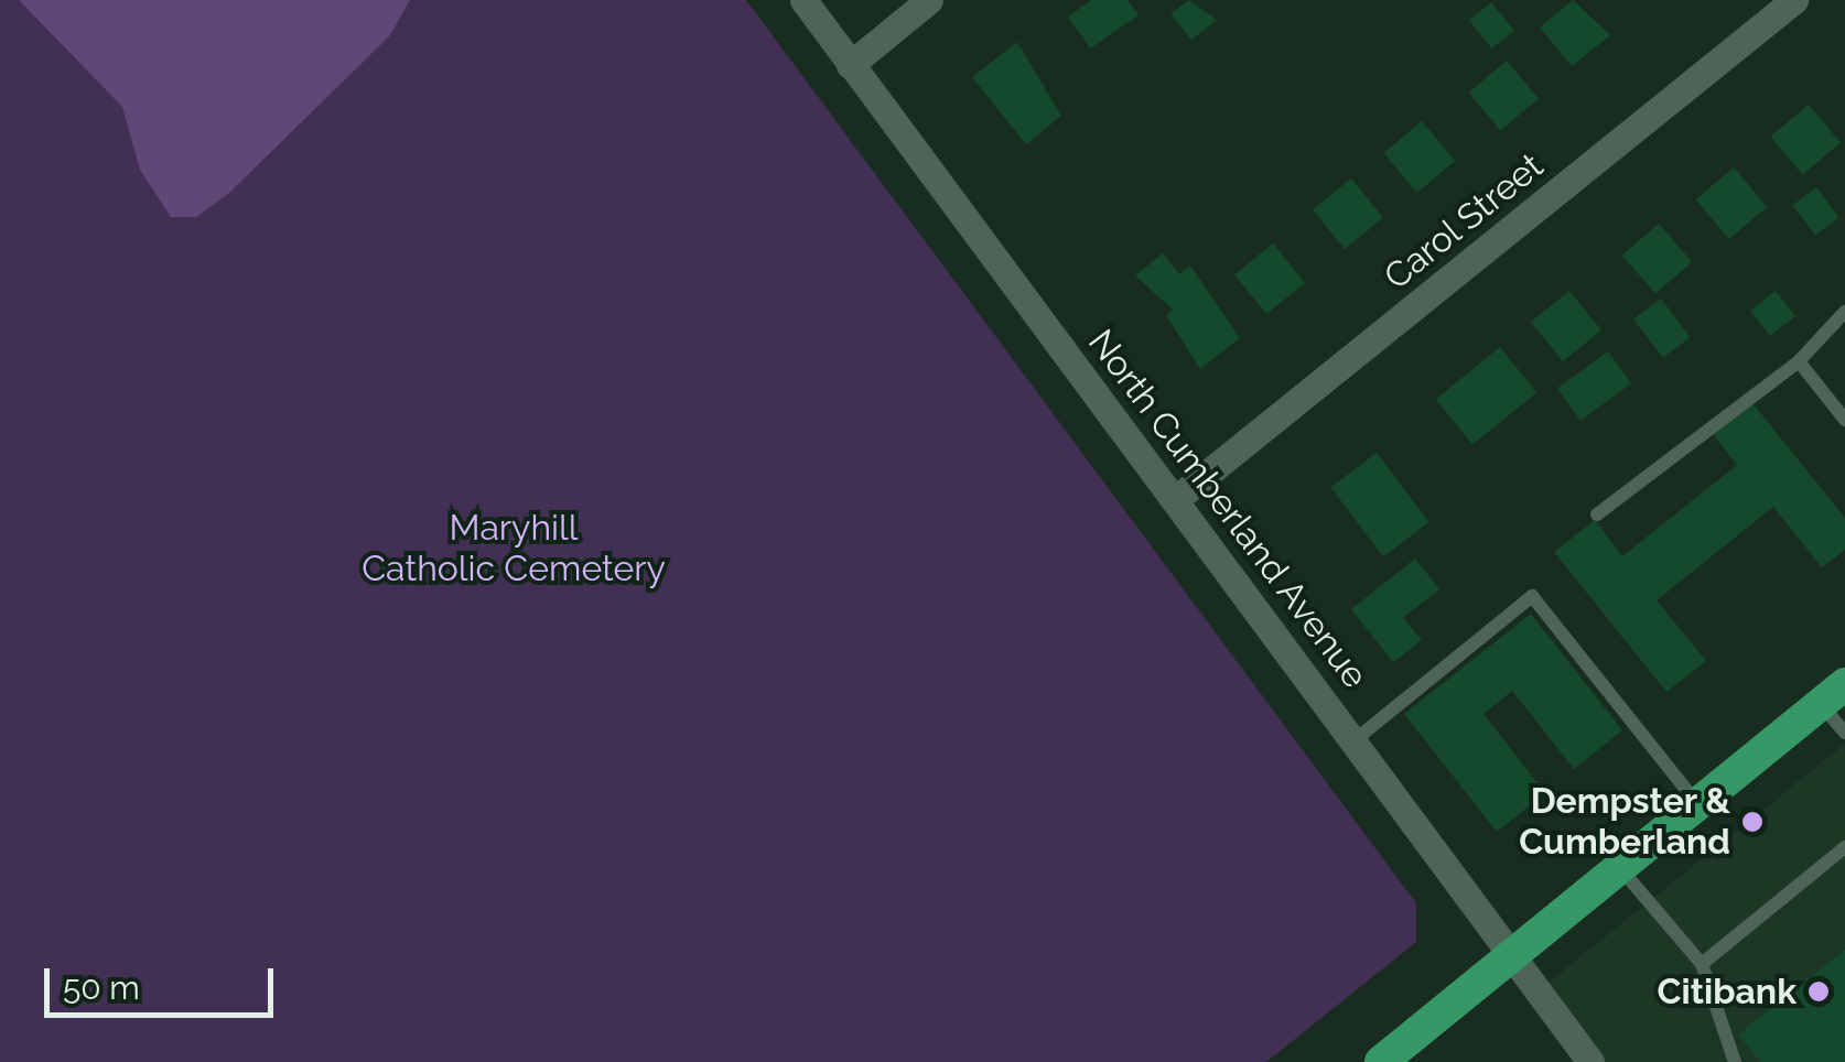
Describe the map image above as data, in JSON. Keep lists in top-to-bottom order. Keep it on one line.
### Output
{"streets":{"street":["Carol Street","North Cumberland Avenue"]},"crossings":[["Carol Street","North Cumberland Avenue"]],"parks":["Maryhill Catholic Cemetery"],"places":["Dempster & Cumberland","Citibank"],"scale_bar":"50 m"}
